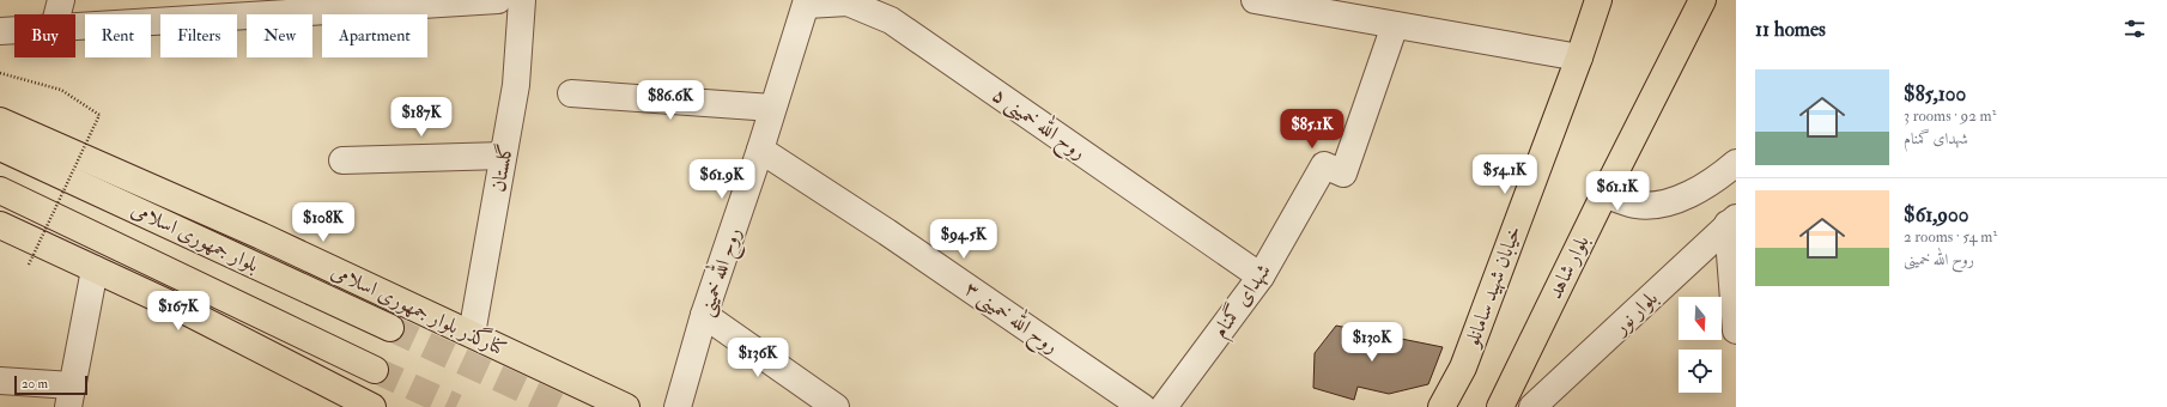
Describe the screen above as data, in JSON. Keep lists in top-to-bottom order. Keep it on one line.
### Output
{"streets":{"main road":["بلوار جمهوری اسلامی","بلوار شاهد","خیابان شهید سامانلو","کنارگذر بلوار جمهوری اسلامی"],"street":["روح الله خمینی ۵","گلستان","روح الله خمینی","شهدای گمنام","بلوار نور","روح الله خمینی ۳"]},"crossings":[["روح الله خمینی ۵","روح الله خمینی"],["روح الله خمینی ۵","شهدای گمنام"],["گلستان","کنارگذر بلوار جمهوری اسلامی"],["روح الله خمینی","روح الله خمینی ۳"]],"scale_bar":"20 m","north":"bottom","page":{"heading":"11 homes","chip":["Buy","Rent","Filters","New","Apartment"],"list":[{"name":"$85,100","note":"3 rooms · 92 m² · شهدای گمنام"},{"name":"$61,900","note":"2 rooms · 54 m² · روح الله خمینی"}],"price":["$86.6K","$187K","$85.1K","$54.1K","$61.9K","$61.1K","$108K","$94.5K","$167K","$130K","$136K"],"scale":"20 m"}}
